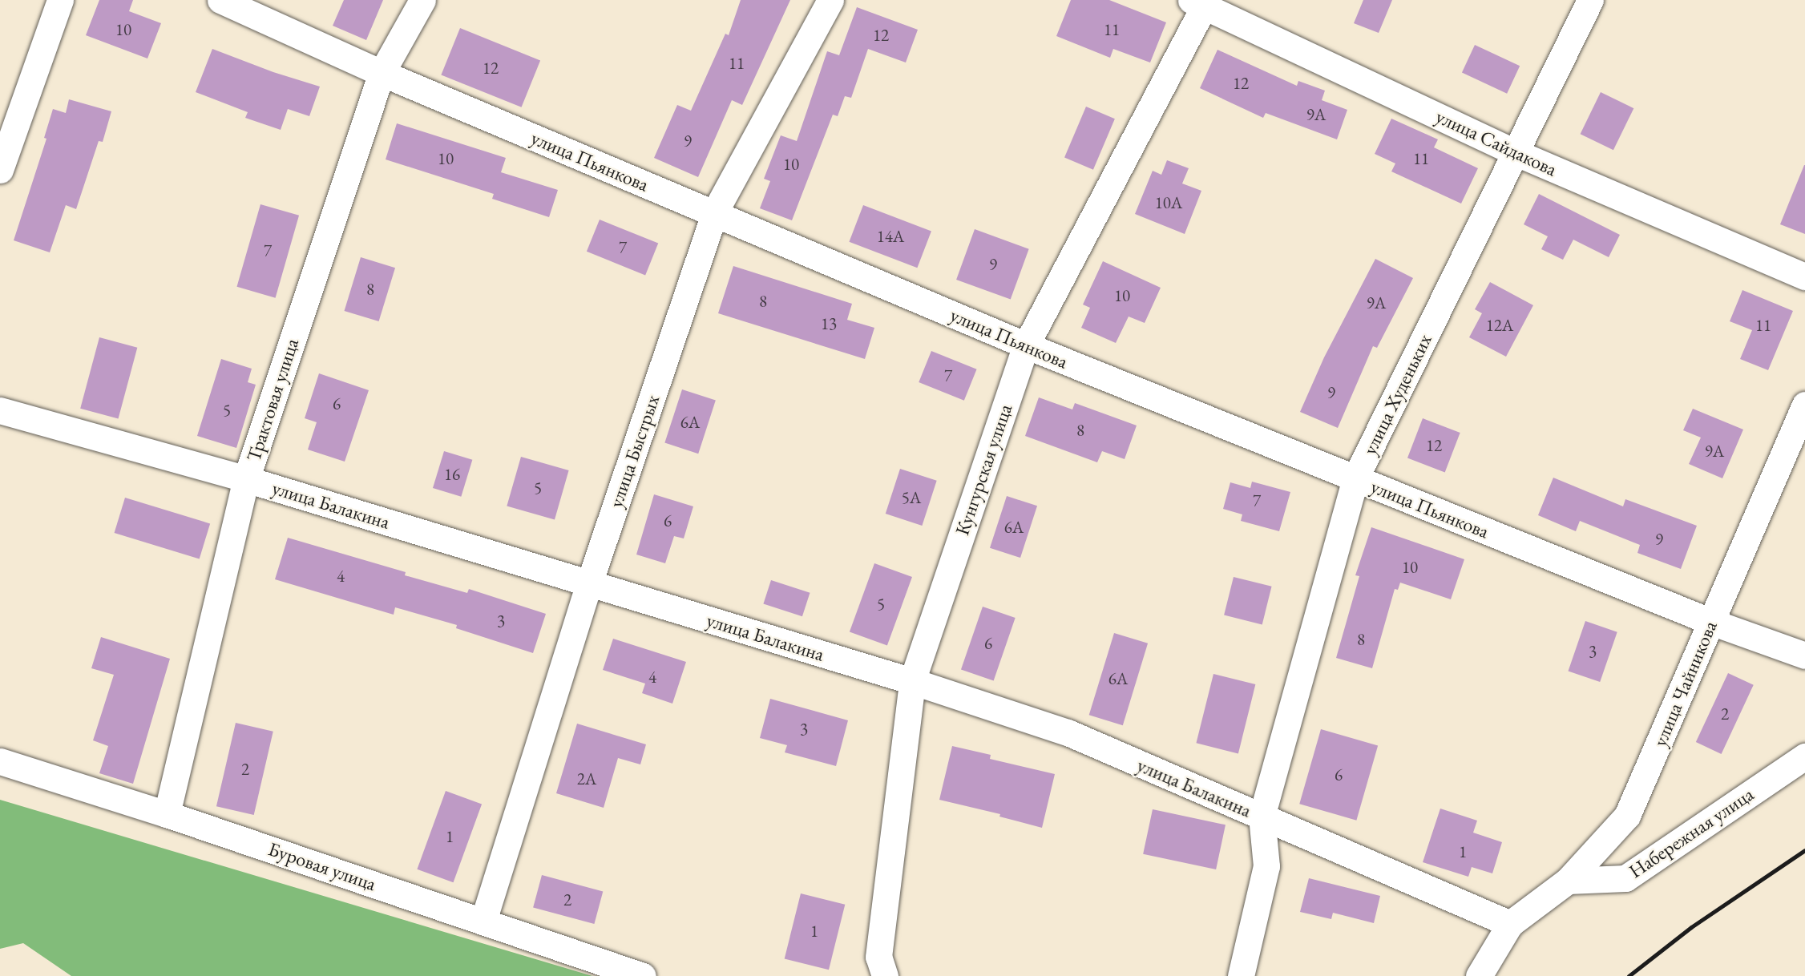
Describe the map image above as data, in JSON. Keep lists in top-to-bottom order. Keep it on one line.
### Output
{"streets":{"street":["улица Сайдакова","улица Пьянкова","улица Худеньких","Трактовая улица","улица Быстрых","Кунгурская улица","улица Балакина","улица Чайникова","Набережная улица","Буровая улица"]},"crossings":[["улица Сайдакова","улица Худеньких"],["улица Сайдакова","Кунгурская улица"],["улица Пьянкова","улица Худеньких"],["улица Пьянкова","Трактовая улица"],["улица Пьянкова","улица Быстрых"],["улица Пьянкова","Кунгурская улица"],["улица Пьянкова","улица Чайникова"],["улица Худеньких","улица Балакина"],["Трактовая улица","улица Балакина"],["Трактовая улица","Буровая улица"],["улица Быстрых","улица Балакина"],["улица Быстрых","Буровая улица"],["Кунгурская улица","улица Балакина"],["улица Балакина","улица Чайникова"],["улица Чайникова","Набережная улица"]],"house_numbers":["10","11","12","11","12","12","9А","9","10","11","10","10А","14А","7","7","9","8","10","8","9А","13","12А","11","7","9","6","5","6А","8","12","9А","16","5","5А","7","6","6А","9","10","4","5","3","8","6","3","4","6А","2","3","2","6","2А","1","1","2","1"]}
